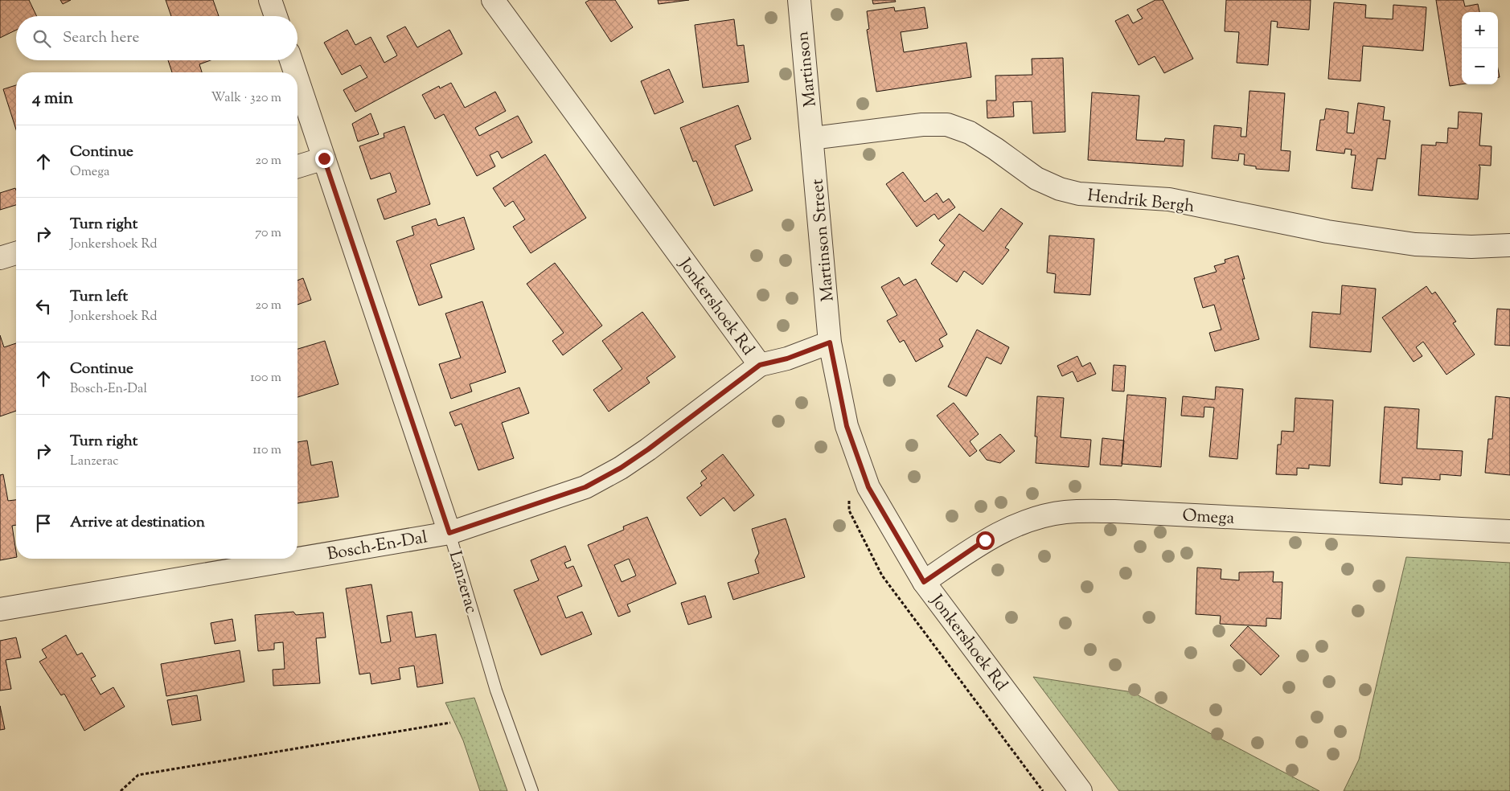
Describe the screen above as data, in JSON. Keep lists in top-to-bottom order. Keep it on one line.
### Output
{"streets":{"street":["Martinson","Hendrik Bergh","Martinson Street","Jonkershoek Rd","Omega","Bosch-En-Dal","Lanzerac"]},"crossings":[["Martinson","Hendrik Bergh"],["Martinson","Martinson Street"],["Hendrik Bergh","Martinson Street"],["Martinson Street","Jonkershoek Rd"],["Jonkershoek Rd","Omega"],["Jonkershoek Rd","Bosch-En-Dal"],["Bosch-En-Dal","Lanzerac"]],"page":{"map_buttons":["+","−"],"search":"Search here","heading":["4 min","Walk · 320 m"],"list":[["Continue","Omega","20 m"],["Turn right","Jonkershoek Rd","70 m"],["Turn left","Jonkershoek Rd","20 m"],["Continue","Bosch-En-Dal","100 m"],["Turn right","Lanzerac","110 m"],"Arrive at destination"]}}
